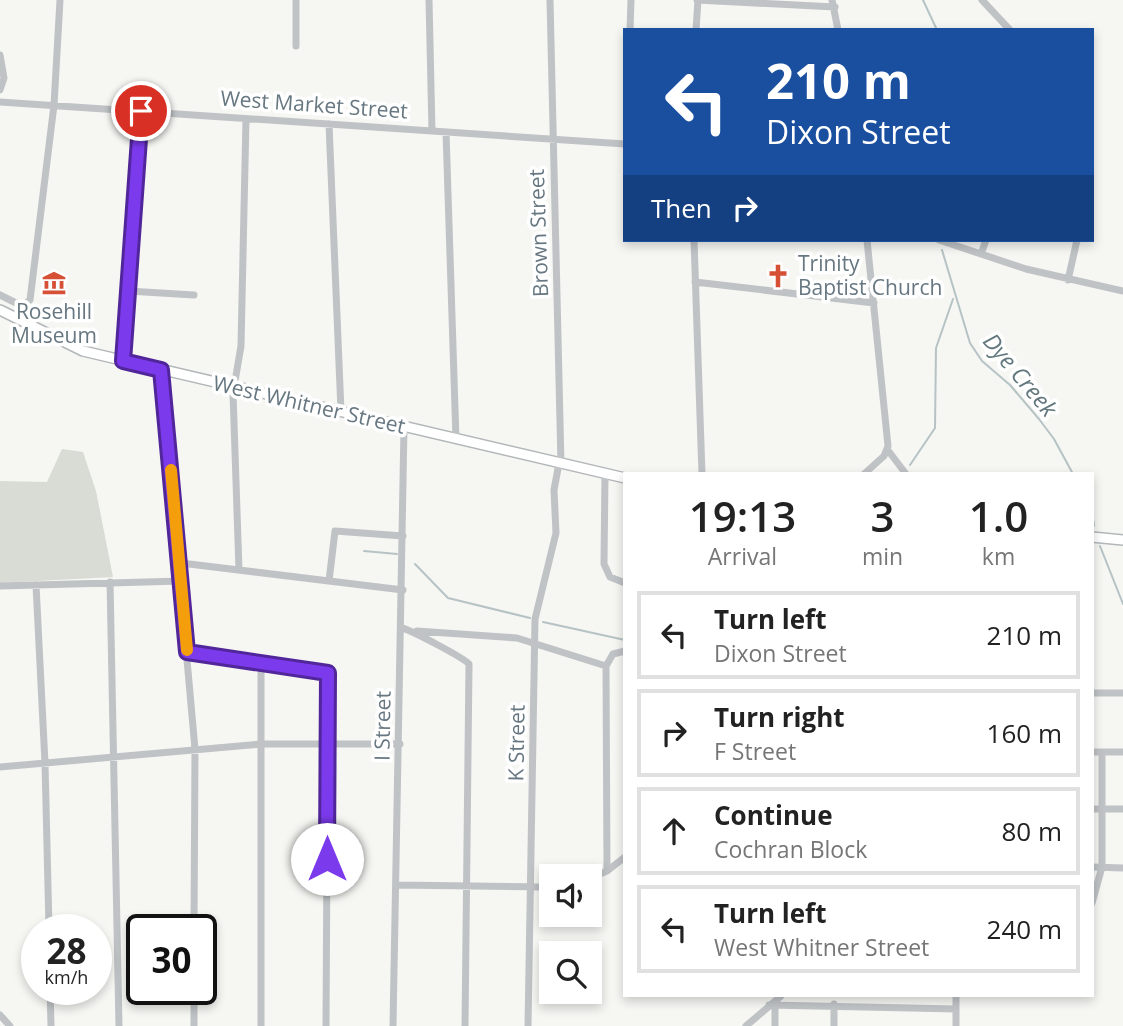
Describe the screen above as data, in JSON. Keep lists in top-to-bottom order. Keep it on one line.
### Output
{"streets":{"main road":["West Whitner Street"],"street":["West Market Street","Brown Street","I Street","K Street"]},"crossings":[["West Market Street","Brown Street"],["Brown Street","West Whitner Street"],["Brown Street","K Street"],["West Whitner Street","I Street"],["West Whitner Street","K Street"]],"water":["Dye Creek"],"places":{"church":["Trinity Baptist Church"],"museum":["Rosehill Museum"]},"page":{"turn":["210 m","Dixon Street"],"then":"Then","eta":["19:13","Arrival","3","min","1.0","km"],"list":[{"name":"Turn left","note":"Dixon Street","value":"210 m"},{"name":"Turn right","note":"F Street","value":"160 m"},{"name":"Continue","note":"Cochran Block","value":"80 m"},{"name":"Turn left","note":"West Whitner Street","value":"240 m"}],"speed":"28 km/h","limit":"30"}}
